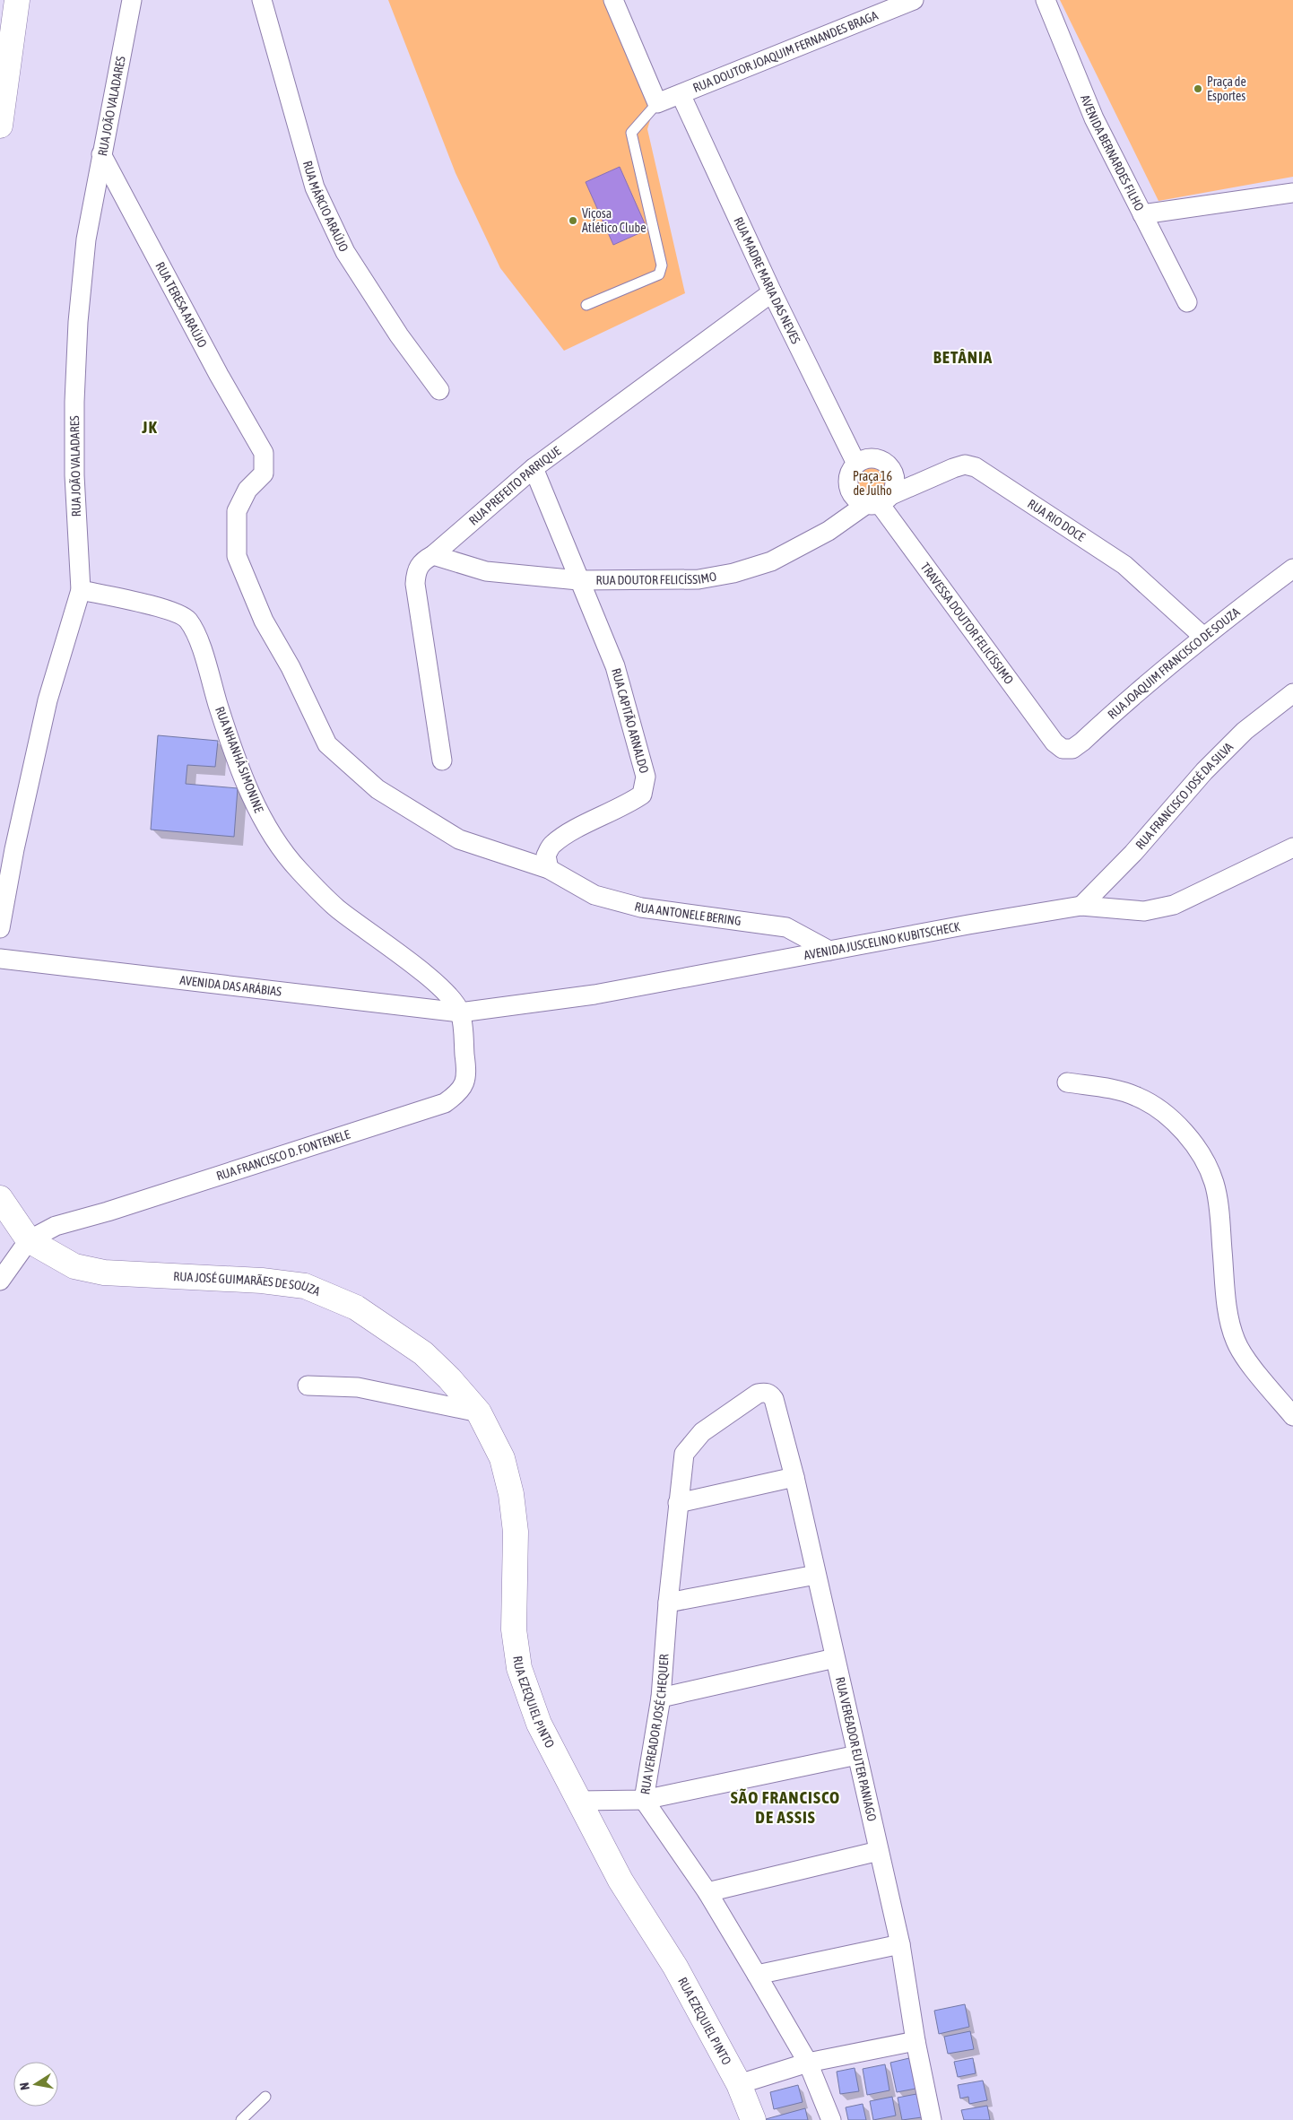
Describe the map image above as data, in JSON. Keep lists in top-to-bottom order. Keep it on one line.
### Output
{"streets":{"street":["RUA DOUTOR JOAQUIM FERNANDES BRAGA","RUA JOÃO VALADARES","AVENIDA BERNARDES FILHO","RUA MÁRCIO ARAÚJO","RUA MADRE MARIA DAS NEVES","RUA TERESA ARAÚJO","RUA PREFEITO PARRIQUE","RUA RIO DOCE","RUA DOUTOR FELICÍSSIMO","TRAVESSA DOUTOR FELICÍSSIMO","RUA JOAQUIM FRANCISCO DE SOUZA","RUA CAPITÃO ARNALDO","RUA NHANHÁ SIMONINE","RUA FRANCISCO JOSÉ DA SILVA","RUA ANTONELE BERING","AVENIDA JUSCELINO KUBITSCHECK","AVENIDA DAS ARÁBIAS","RUA FRANCISCO D. FONTENELE","RUA JOSÉ GUIMARÃES DE SOUZA","RUA EZEQUIEL PINTO","RUA VEREADOR JOSÉ CHEQUER","RUA VEREADOR EUTER PANIAGO"]},"crossings":[["RUA DOUTOR JOAQUIM FERNANDES BRAGA","RUA MADRE MARIA DAS NEVES"],["RUA JOÃO VALADARES","RUA TERESA ARAÚJO"],["RUA JOÃO VALADARES","RUA NHANHÁ SIMONINE"],["RUA MADRE MARIA DAS NEVES","RUA PREFEITO PARRIQUE"],["RUA MADRE MARIA DAS NEVES","RUA RIO DOCE"],["RUA MADRE MARIA DAS NEVES","RUA DOUTOR FELICÍSSIMO"],["RUA MADRE MARIA DAS NEVES","TRAVESSA DOUTOR FELICÍSSIMO"],["RUA TERESA ARAÚJO","RUA ANTONELE BERING"],["RUA PREFEITO PARRIQUE","RUA DOUTOR FELICÍSSIMO"],["RUA PREFEITO PARRIQUE","RUA CAPITÃO ARNALDO"],["RUA RIO DOCE","RUA DOUTOR FELICÍSSIMO"],["RUA RIO DOCE","TRAVESSA DOUTOR FELICÍSSIMO"],["RUA RIO DOCE","RUA JOAQUIM FRANCISCO DE SOUZA"],["RUA DOUTOR FELICÍSSIMO","TRAVESSA DOUTOR FELICÍSSIMO"],["RUA DOUTOR FELICÍSSIMO","RUA CAPITÃO ARNALDO"],["TRAVESSA DOUTOR FELICÍSSIMO","RUA JOAQUIM FRANCISCO DE SOUZA"],["RUA CAPITÃO ARNALDO","RUA ANTONELE BERING"],["RUA NHANHÁ SIMONINE","AVENIDA JUSCELINO KUBITSCHECK"],["RUA NHANHÁ SIMONINE","AVENIDA DAS ARÁBIAS"],["RUA NHANHÁ SIMONINE","RUA FRANCISCO D. FONTENELE"],["RUA FRANCISCO JOSÉ DA SILVA","AVENIDA JUSCELINO KUBITSCHECK"],["RUA ANTONELE BERING","AVENIDA JUSCELINO KUBITSCHECK"],["AVENIDA JUSCELINO KUBITSCHECK","AVENIDA DAS ARÁBIAS"],["AVENIDA JUSCELINO KUBITSCHECK","RUA FRANCISCO D. FONTENELE"],["AVENIDA DAS ARÁBIAS","RUA FRANCISCO D. FONTENELE"],["RUA FRANCISCO D. FONTENELE","RUA JOSÉ GUIMARÃES DE SOUZA"],["RUA JOSÉ GUIMARÃES DE SOUZA","RUA EZEQUIEL PINTO"],["RUA VEREADOR JOSÉ CHEQUER","RUA VEREADOR EUTER PANIAGO"]],"districts":["BETÂNIA","JK","SÃO FRANCISCO DE ASSIS"],"parks":["Praça 16 de Julho"],"places":["Praça de Esportes","Viçosa Atlético Clube"],"north":"left"}
